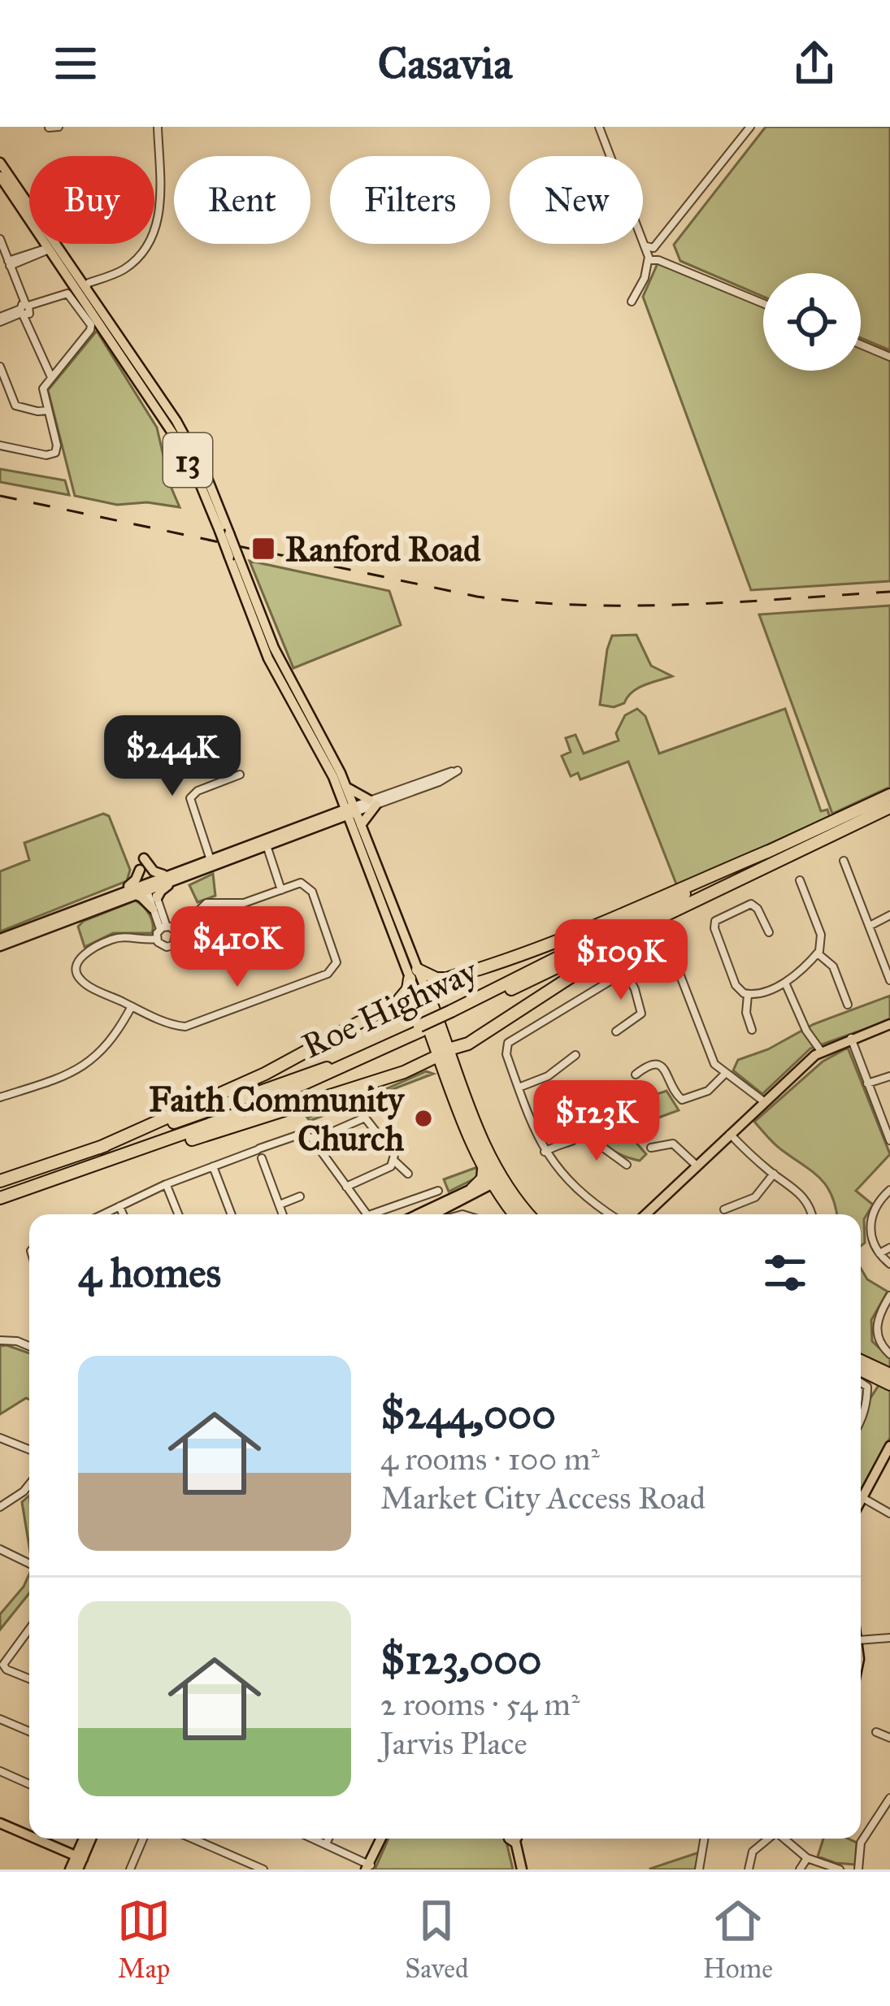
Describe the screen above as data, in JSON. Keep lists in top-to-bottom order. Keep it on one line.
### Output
{"streets":{"highway":["13","Roe Highway"]},"places":{"transit":["Ranford Road"],"other":["Faith Community Church"]},"page":{"header":"Casavia","chip":["Buy","Rent","Filters","New"],"price":["$244K","$410K","$109K","$123K"],"heading":"4 homes","list":[{"name":"$244,000","note":"4 rooms · 100 m² · Market City Access Road"},{"name":"$123,000","note":"2 rooms · 54 m² · Jarvis Place"}],"tabs":["Map","Saved","Home"]}}
